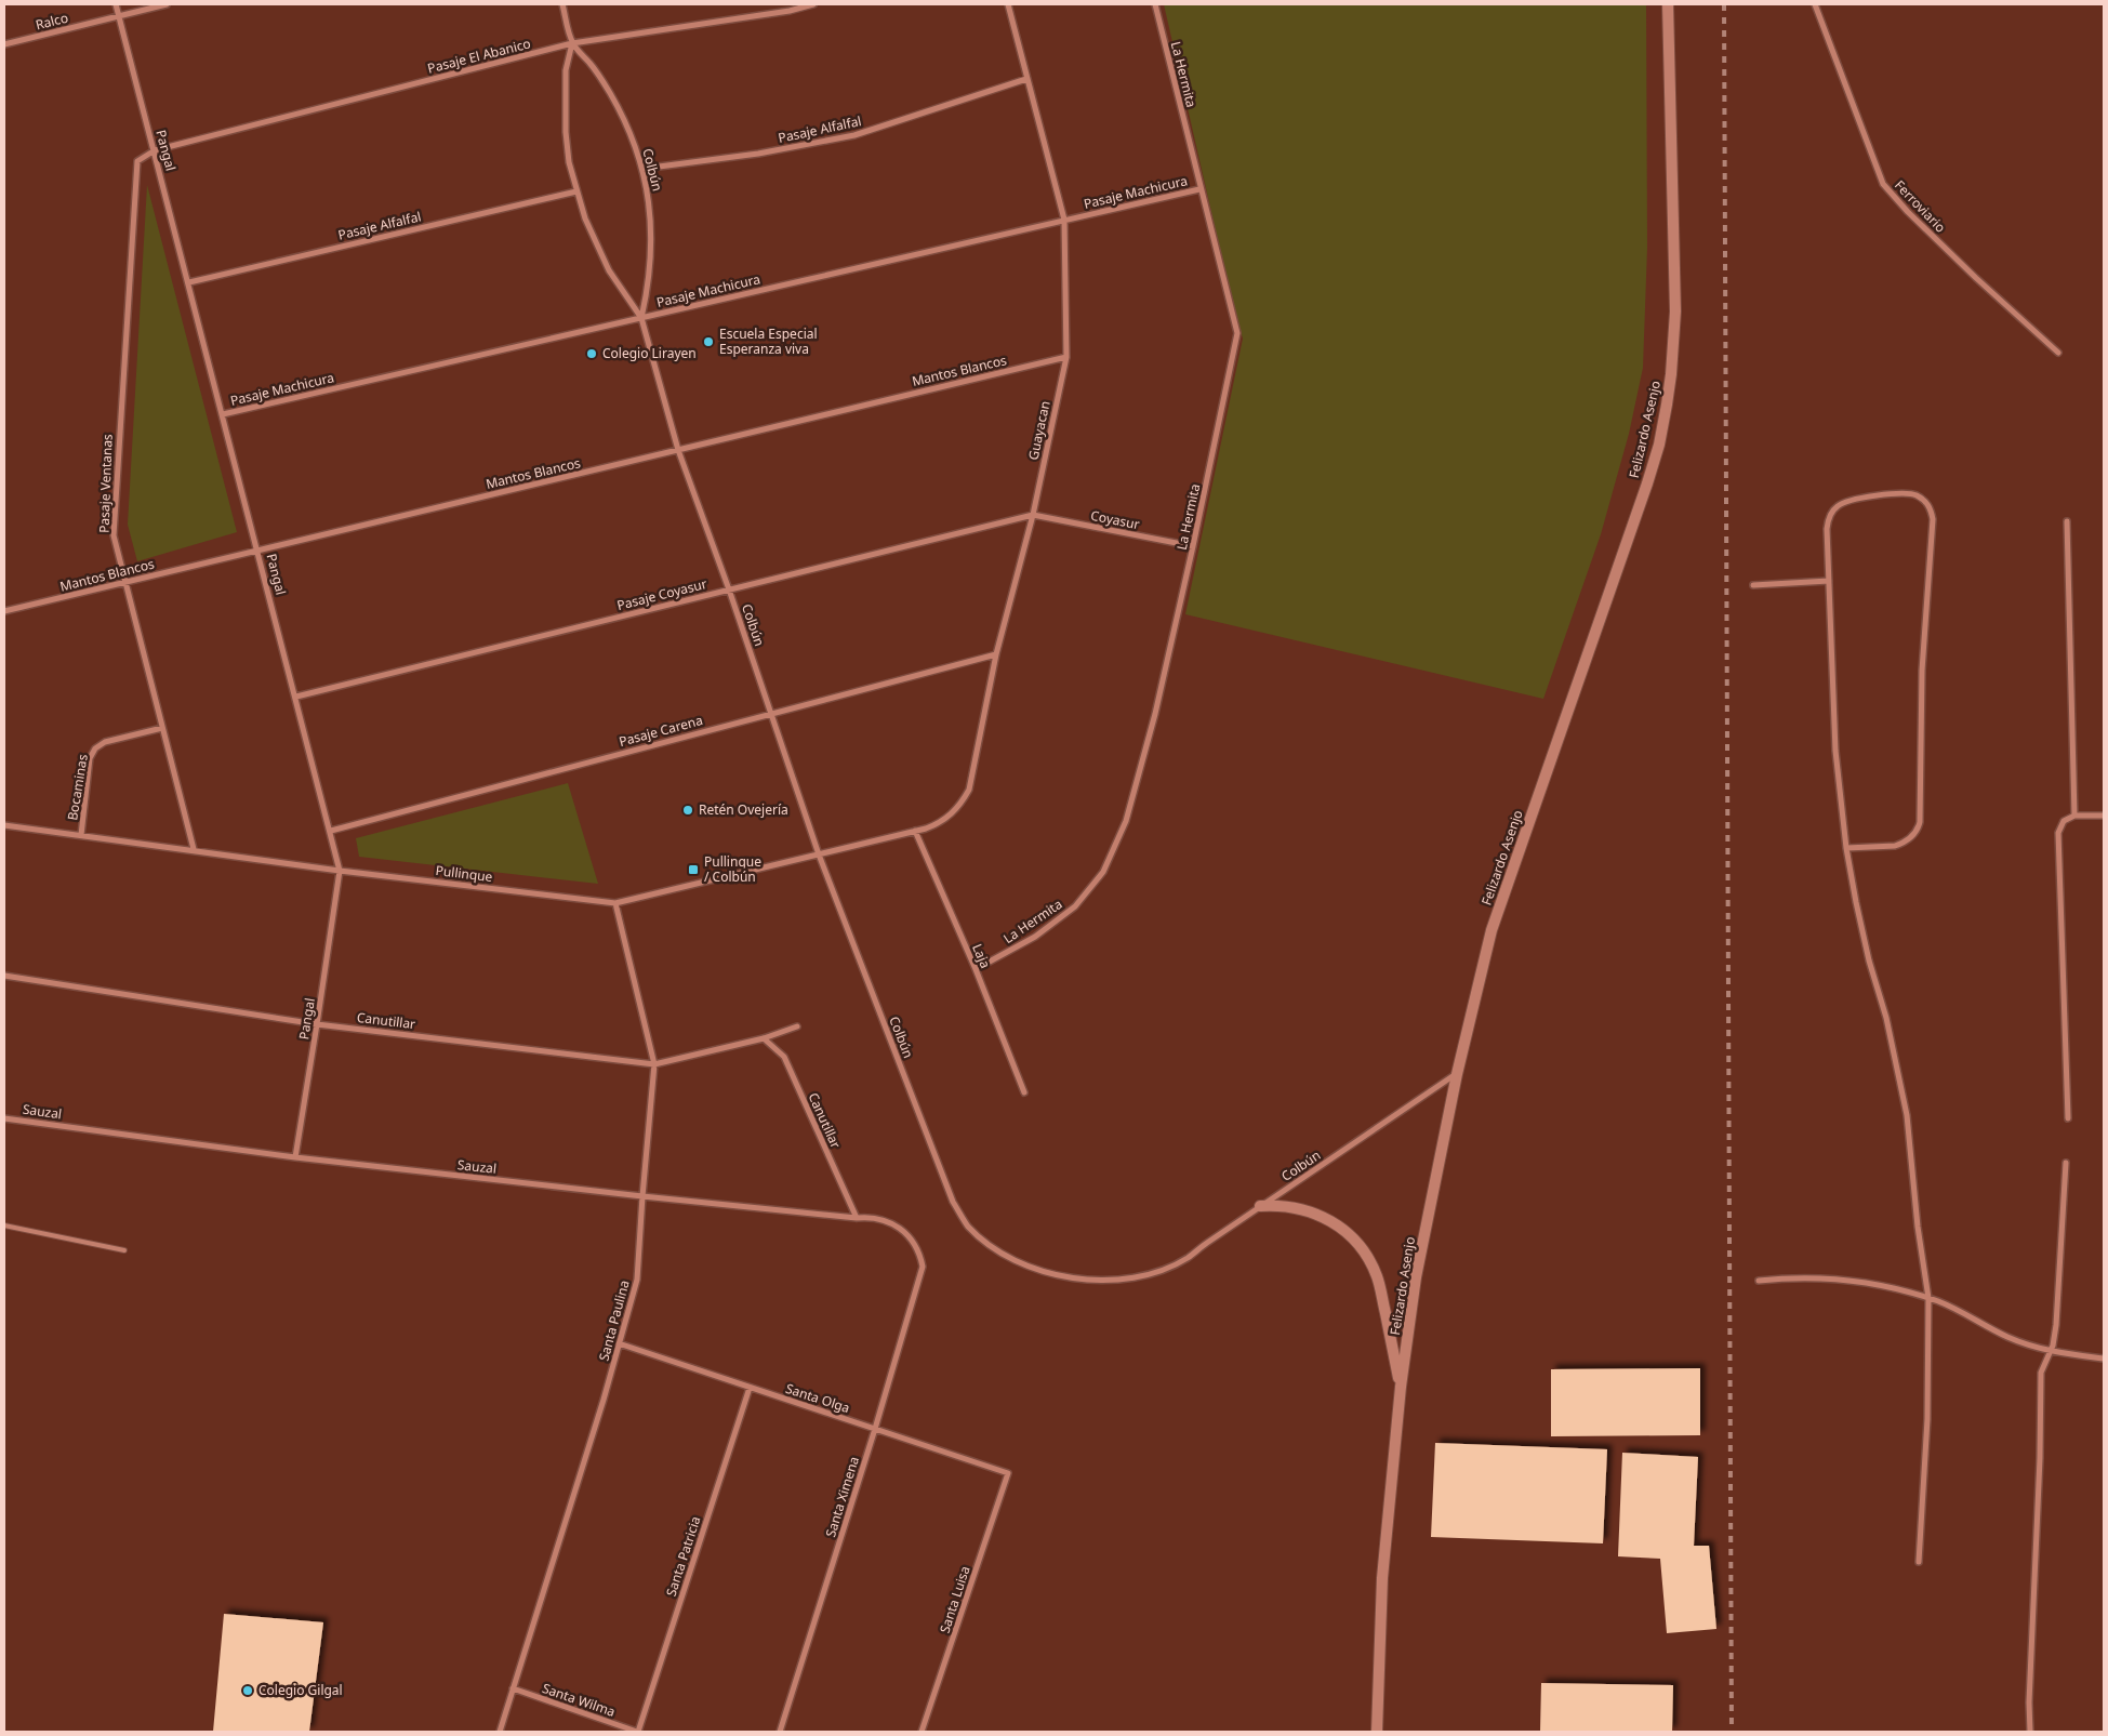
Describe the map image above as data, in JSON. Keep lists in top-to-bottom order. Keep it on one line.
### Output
{"streets":{"street":["Ralco","Pasaje El Abanico","La Hermita","Pasaje Alfalfal","Pangal","Colbún","Pasaje Machicura","Ferroviario","Mantos Blancos","Felizardo Asenjo","Guayacan","Pasaje Ventanas","Coyasur","Pasaje Coyasur","Pasaje Carena","Bocaminas","Pullinque","Laja","Canutillar","Sauzal","Santa Paulina","Santa Olga","Santa Ximena","Santa Patricia","Santa Luisa","Santa Wilma"]},"crossings":[["Ralco","Pangal"],["Pasaje El Abanico","Pangal"],["Pasaje El Abanico","Colbún"],["Pasaje El Abanico","Pasaje Ventanas"],["La Hermita","Pasaje Machicura"],["La Hermita","Coyasur"],["La Hermita","Laja"],["Pasaje Alfalfal","Pangal"],["Pasaje Alfalfal","Colbún"],["Pasaje Alfalfal","Guayacan"],["Pangal","Pasaje Machicura"],["Pangal","Mantos Blancos"],["Pangal","Pasaje Ventanas"],["Pangal","Pasaje Coyasur"],["Pangal","Pasaje Carena"],["Pangal","Pullinque"],["Pangal","Canutillar"],["Pangal","Sauzal"],["Colbún","Pasaje Machicura"],["Colbún","Mantos Blancos"],["Colbún","Felizardo Asenjo"],["Colbún","Pasaje Coyasur"],["Colbún","Pasaje Carena"],["Colbún","Pullinque"],["Pasaje Machicura","Guayacan"],["Mantos Blancos","Guayacan"],["Mantos Blancos","Pasaje Ventanas"],["Guayacan","Coyasur"],["Guayacan","Pasaje Coyasur"],["Guayacan","Pasaje Carena"],["Guayacan","Pullinque"],["Guayacan","Laja"],["Pasaje Ventanas","Bocaminas"],["Pasaje Ventanas","Pullinque"],["Coyasur","Pasaje Coyasur"],["Bocaminas","Pullinque"],["Pullinque","Laja"],["Pullinque","Santa Paulina"],["Canutillar","Sauzal"],["Canutillar","Santa Paulina"],["Sauzal","Santa Paulina"],["Sauzal","Santa Ximena"],["Santa Paulina","Santa Olga"],["Santa Paulina","Santa Wilma"],["Santa Olga","Santa Ximena"],["Santa Olga","Santa Patricia"],["Santa Olga","Santa Luisa"],["Santa Patricia","Santa Wilma"]],"places":{"other":["Escuela Especial Esperanza viva","Colegio Lirayen","Retén Ovejería","Colegio Gilgal"],"transit":["Pullinque / Colbún"]}}
